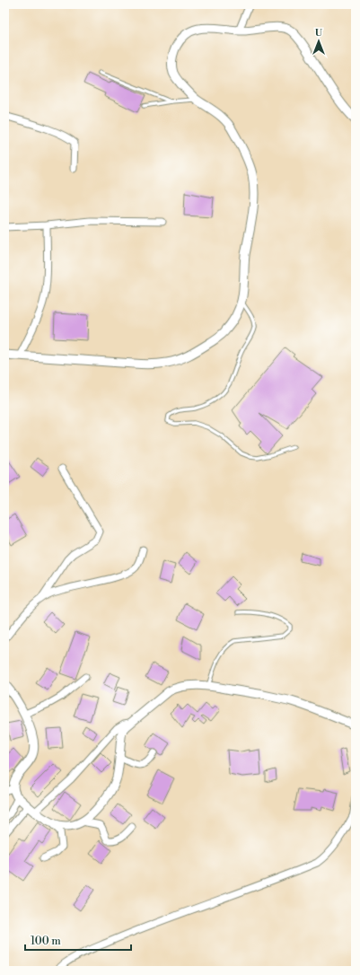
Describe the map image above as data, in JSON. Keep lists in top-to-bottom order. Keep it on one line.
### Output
{"scale_bar":"100 m","north":"top"}
